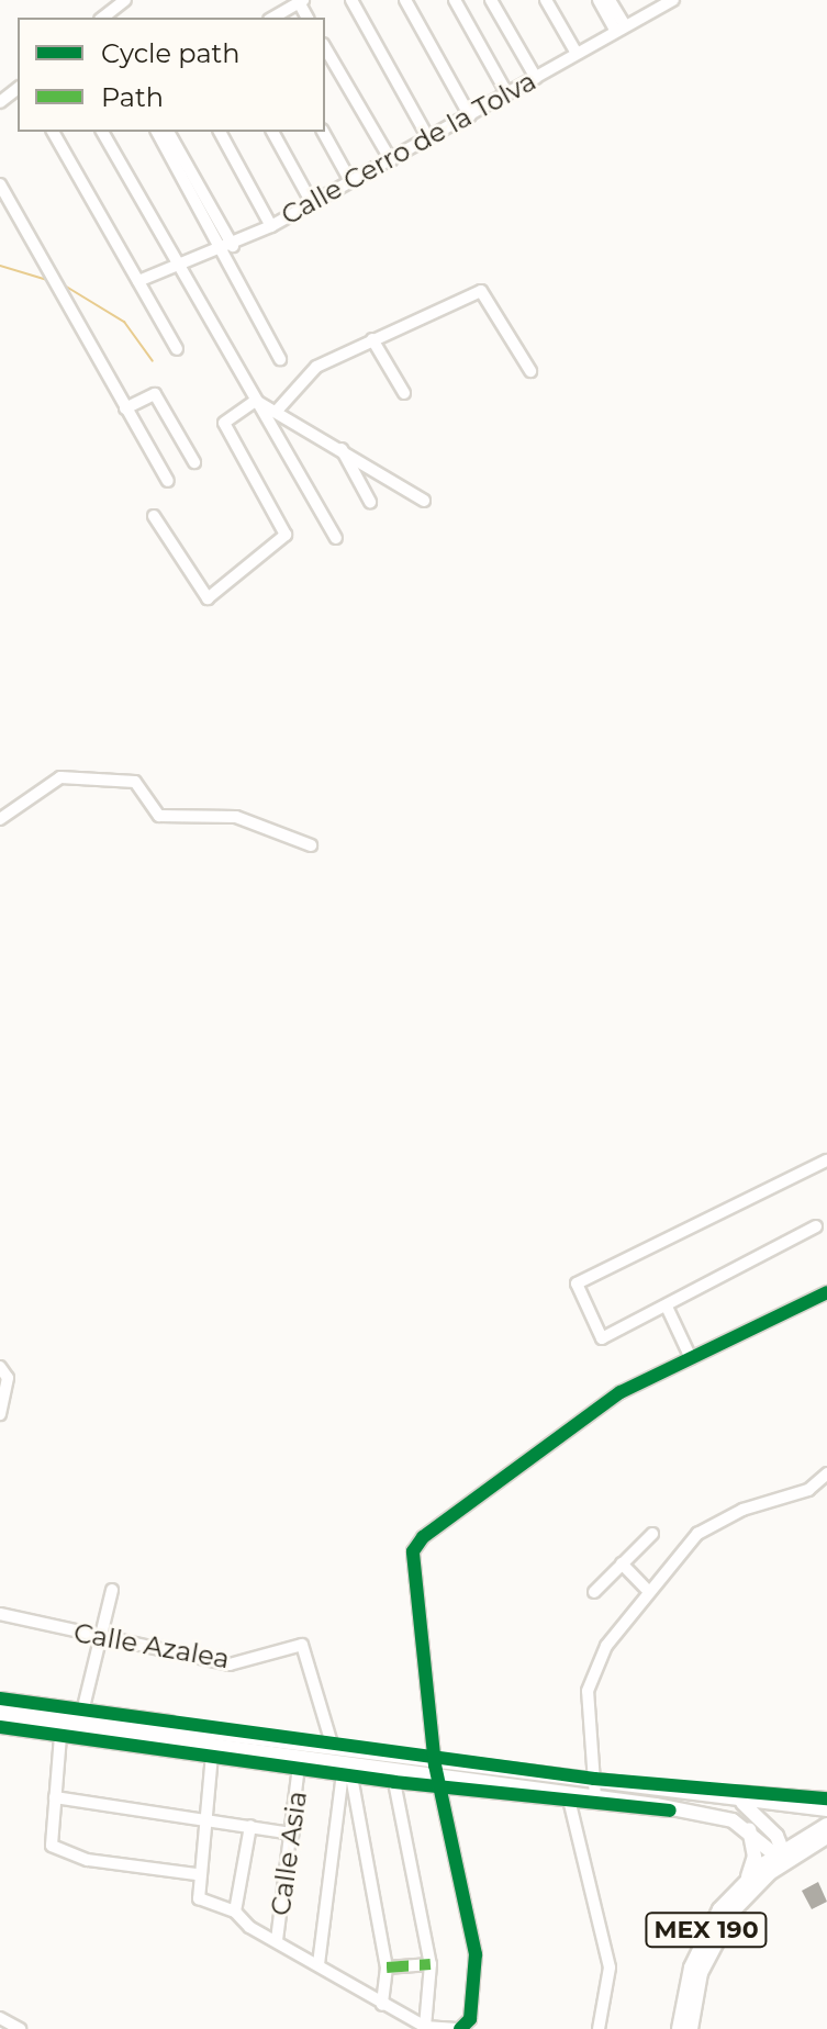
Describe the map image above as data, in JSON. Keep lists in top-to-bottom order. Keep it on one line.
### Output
{"streets":{"main road":["MEX 190"],"street":["Calle Cerro de la Tolva","Calle Azalea","Calle Asia"]},"legend":["Cycle path","Path"]}
